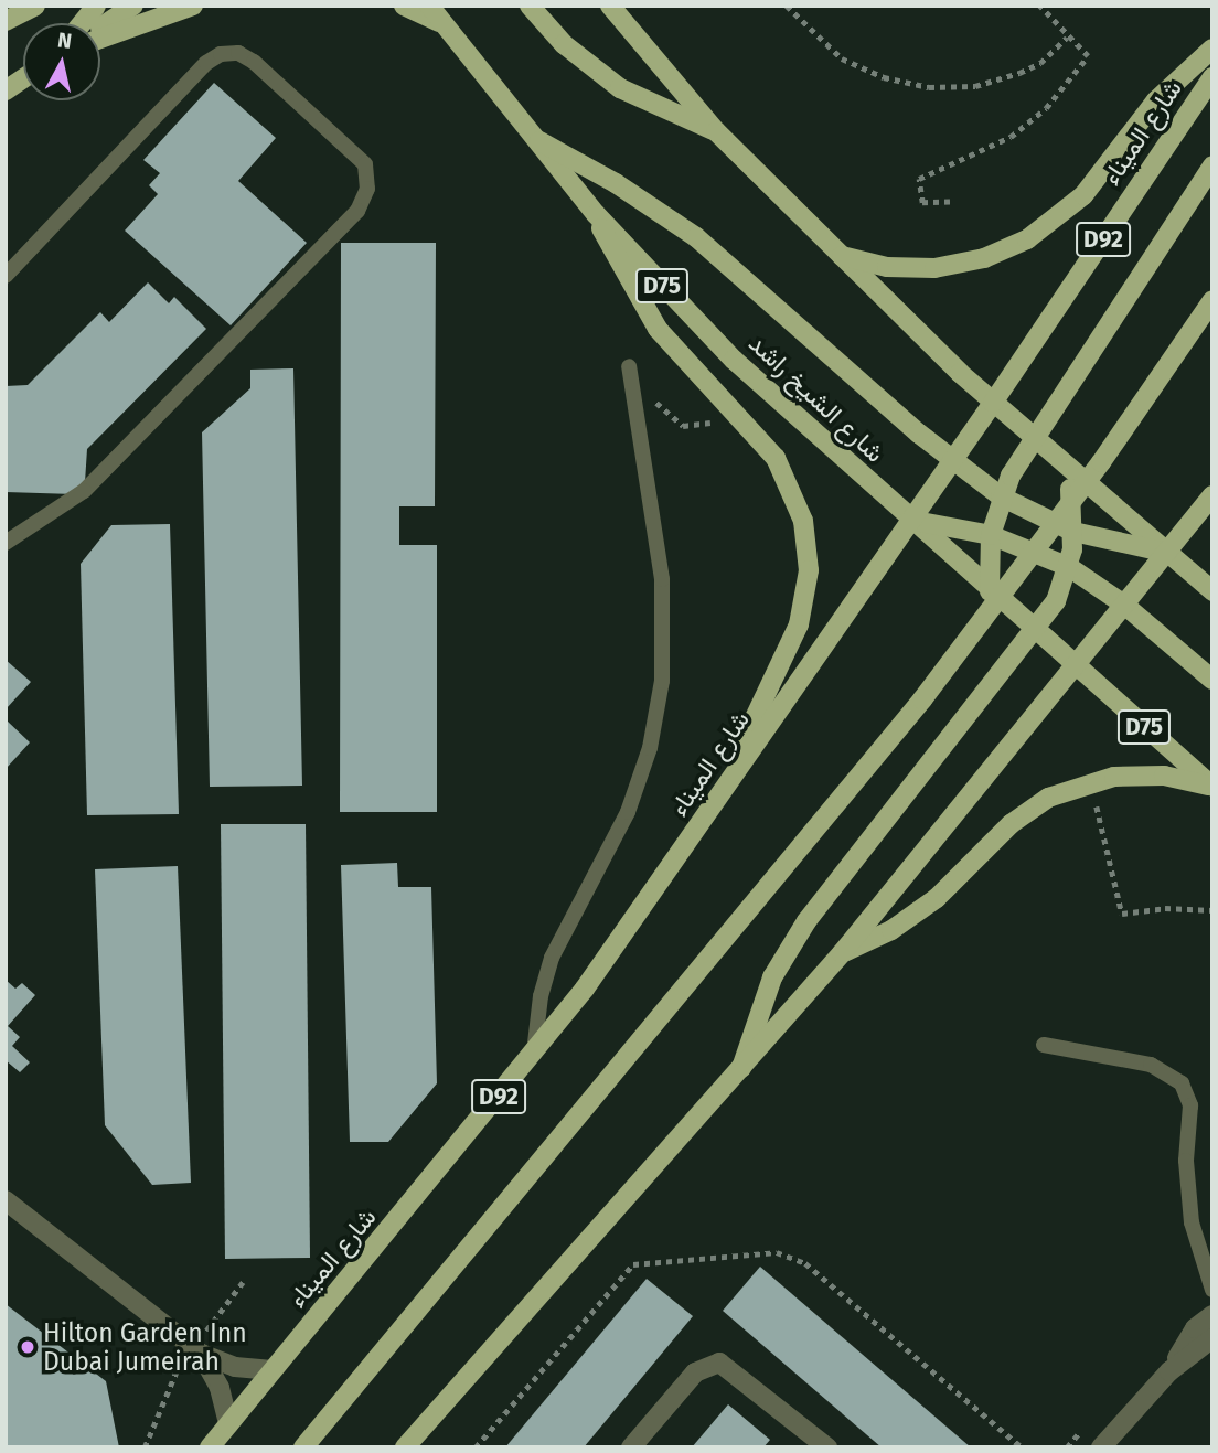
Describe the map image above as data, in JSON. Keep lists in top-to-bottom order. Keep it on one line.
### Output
{"streets":{"main road":["شارع الميناء","D92","D75","شارع الشيخ راشد"]},"crossings":[["شارع الميناء","شارع الشيخ راشد"]],"places":["Hilton Garden Inn Dubai Jumeirah"],"north":"top"}
